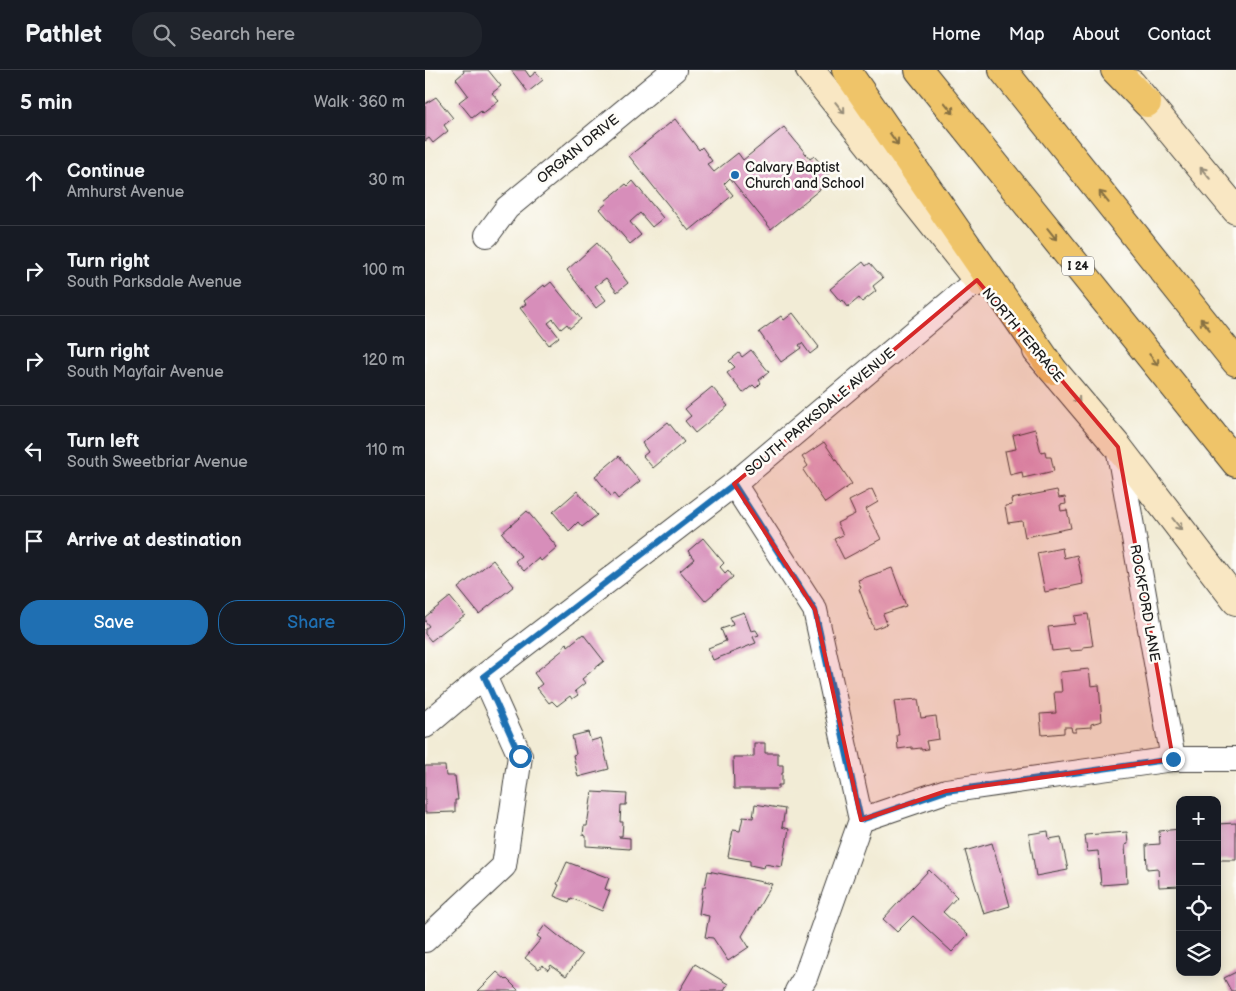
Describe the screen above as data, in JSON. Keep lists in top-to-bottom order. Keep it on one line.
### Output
{"streets":{"highway":["I 24"],"street":["ORGAIN DRIVE","NORTH TERRACE","SOUTH PARKSDALE AVENUE","ROCKFORD LANE"]},"crossings":[["NORTH TERRACE","SOUTH PARKSDALE AVENUE"],["NORTH TERRACE","ROCKFORD LANE"]],"one_way":["NORTH TERRACE"],"places":["Calvary Baptist Church and School"],"page":{"header":"Pathlet","search":"Search here","nav":["Home","Map","About","Contact"],"heading":["5 min","Walk · 360 m"],"list":[["Continue","Amhurst Avenue","30 m"],["Turn right","South Parksdale Avenue","100 m"],["Turn right","South Mayfair Avenue","120 m"],["Turn left","South Sweetbriar Avenue","110 m"],"Arrive at destination"],"buttons":["Save","Share"],"map_buttons":["+","−"]}}
